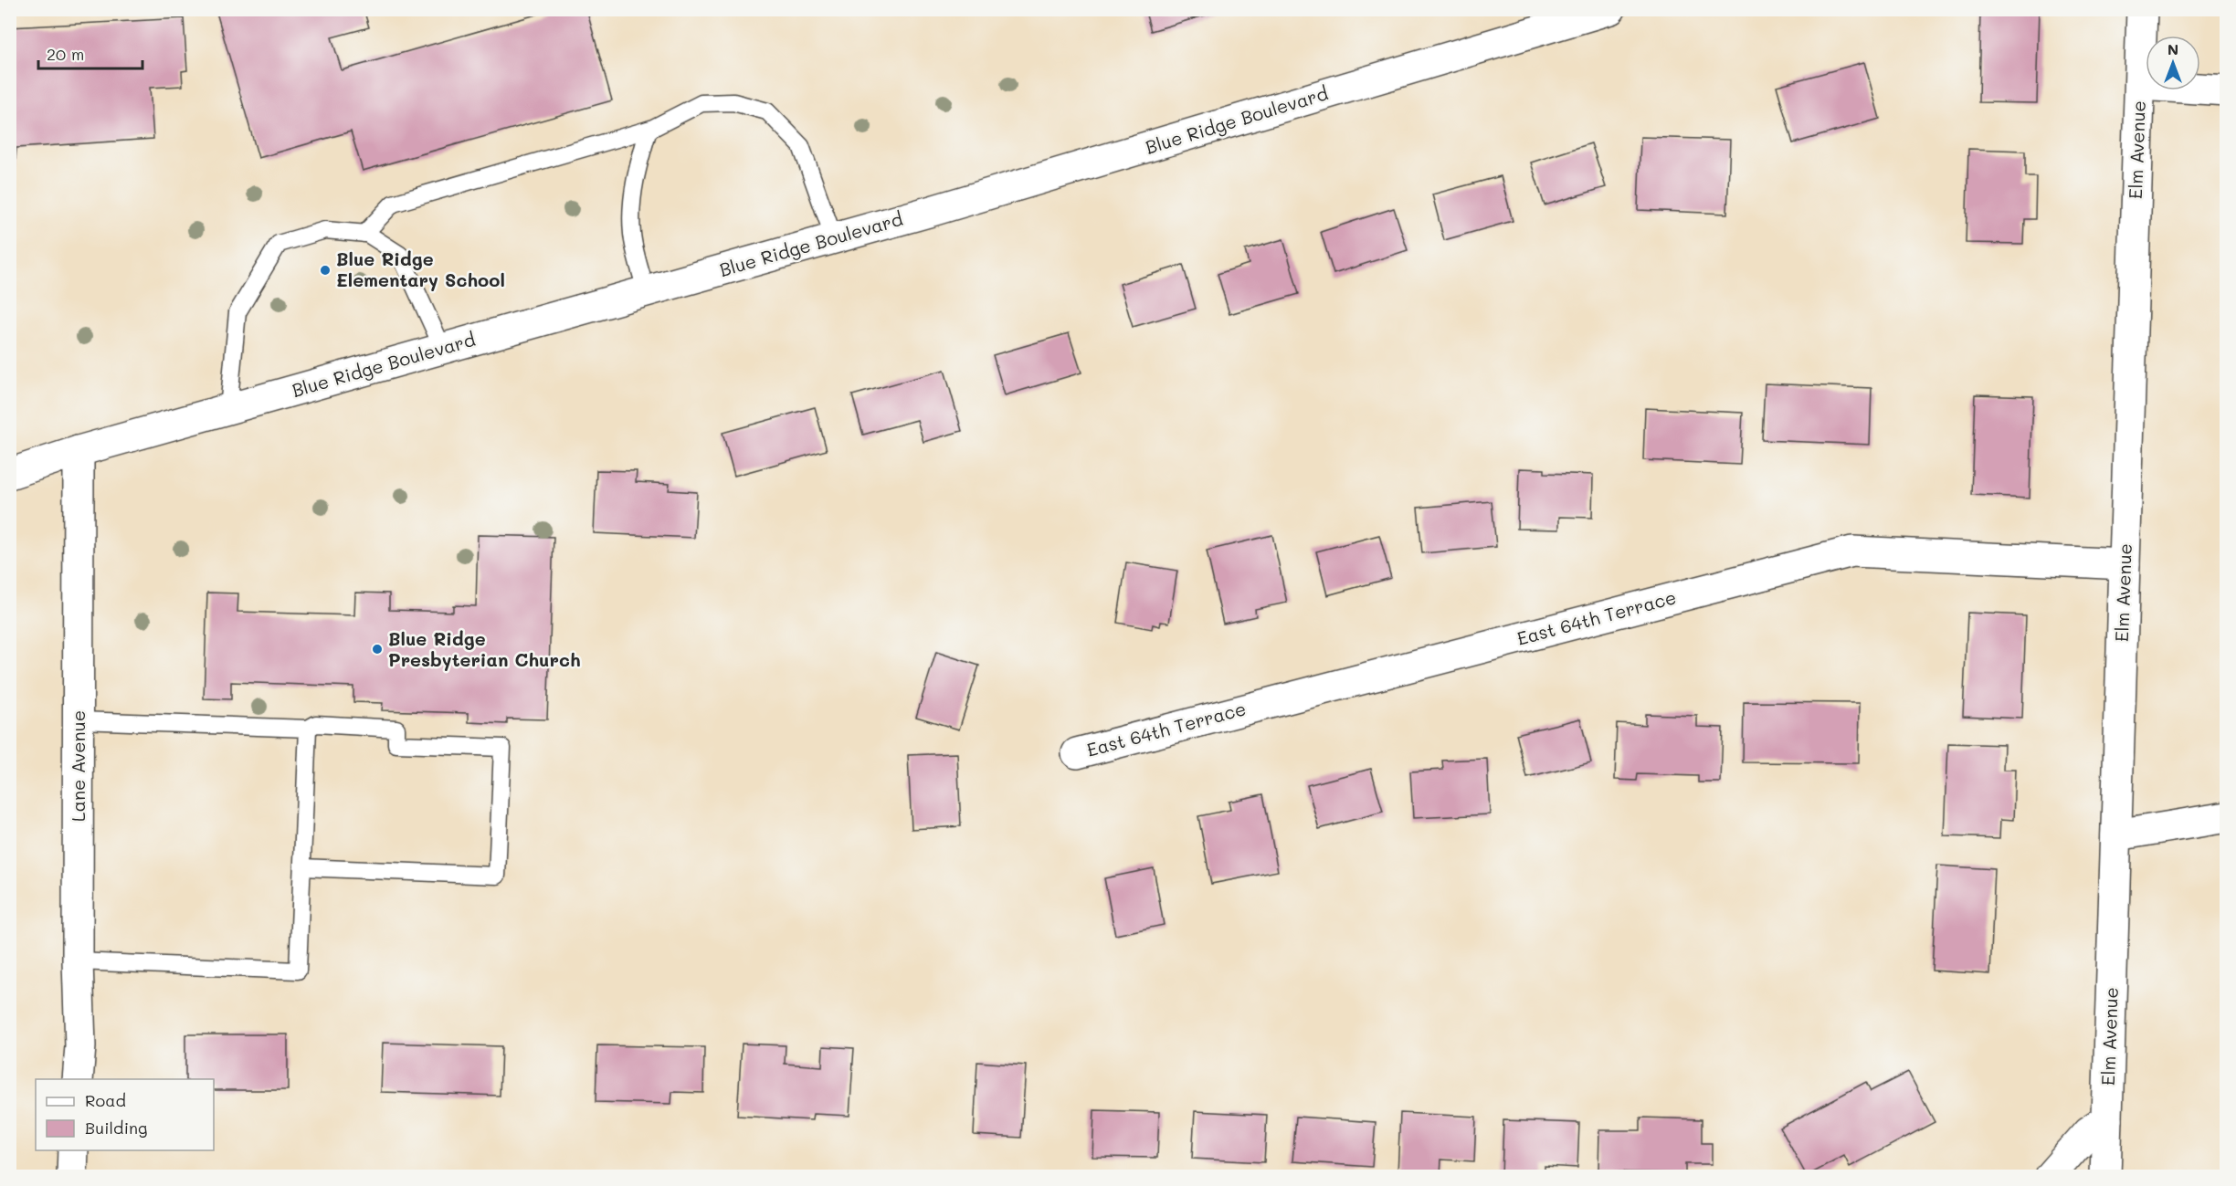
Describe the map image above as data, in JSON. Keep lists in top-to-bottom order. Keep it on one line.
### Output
{"streets":{"street":["Blue Ridge Boulevard","Elm Avenue","East 64th Terrace","Lane Avenue"]},"crossings":[["Blue Ridge Boulevard","Lane Avenue"],["Elm Avenue","East 64th Terrace"]],"places":["Blue Ridge Elementary School","Blue Ridge Presbyterian Church"],"legend":["Road","Building"],"scale_bar":"20 m","north":"top"}
